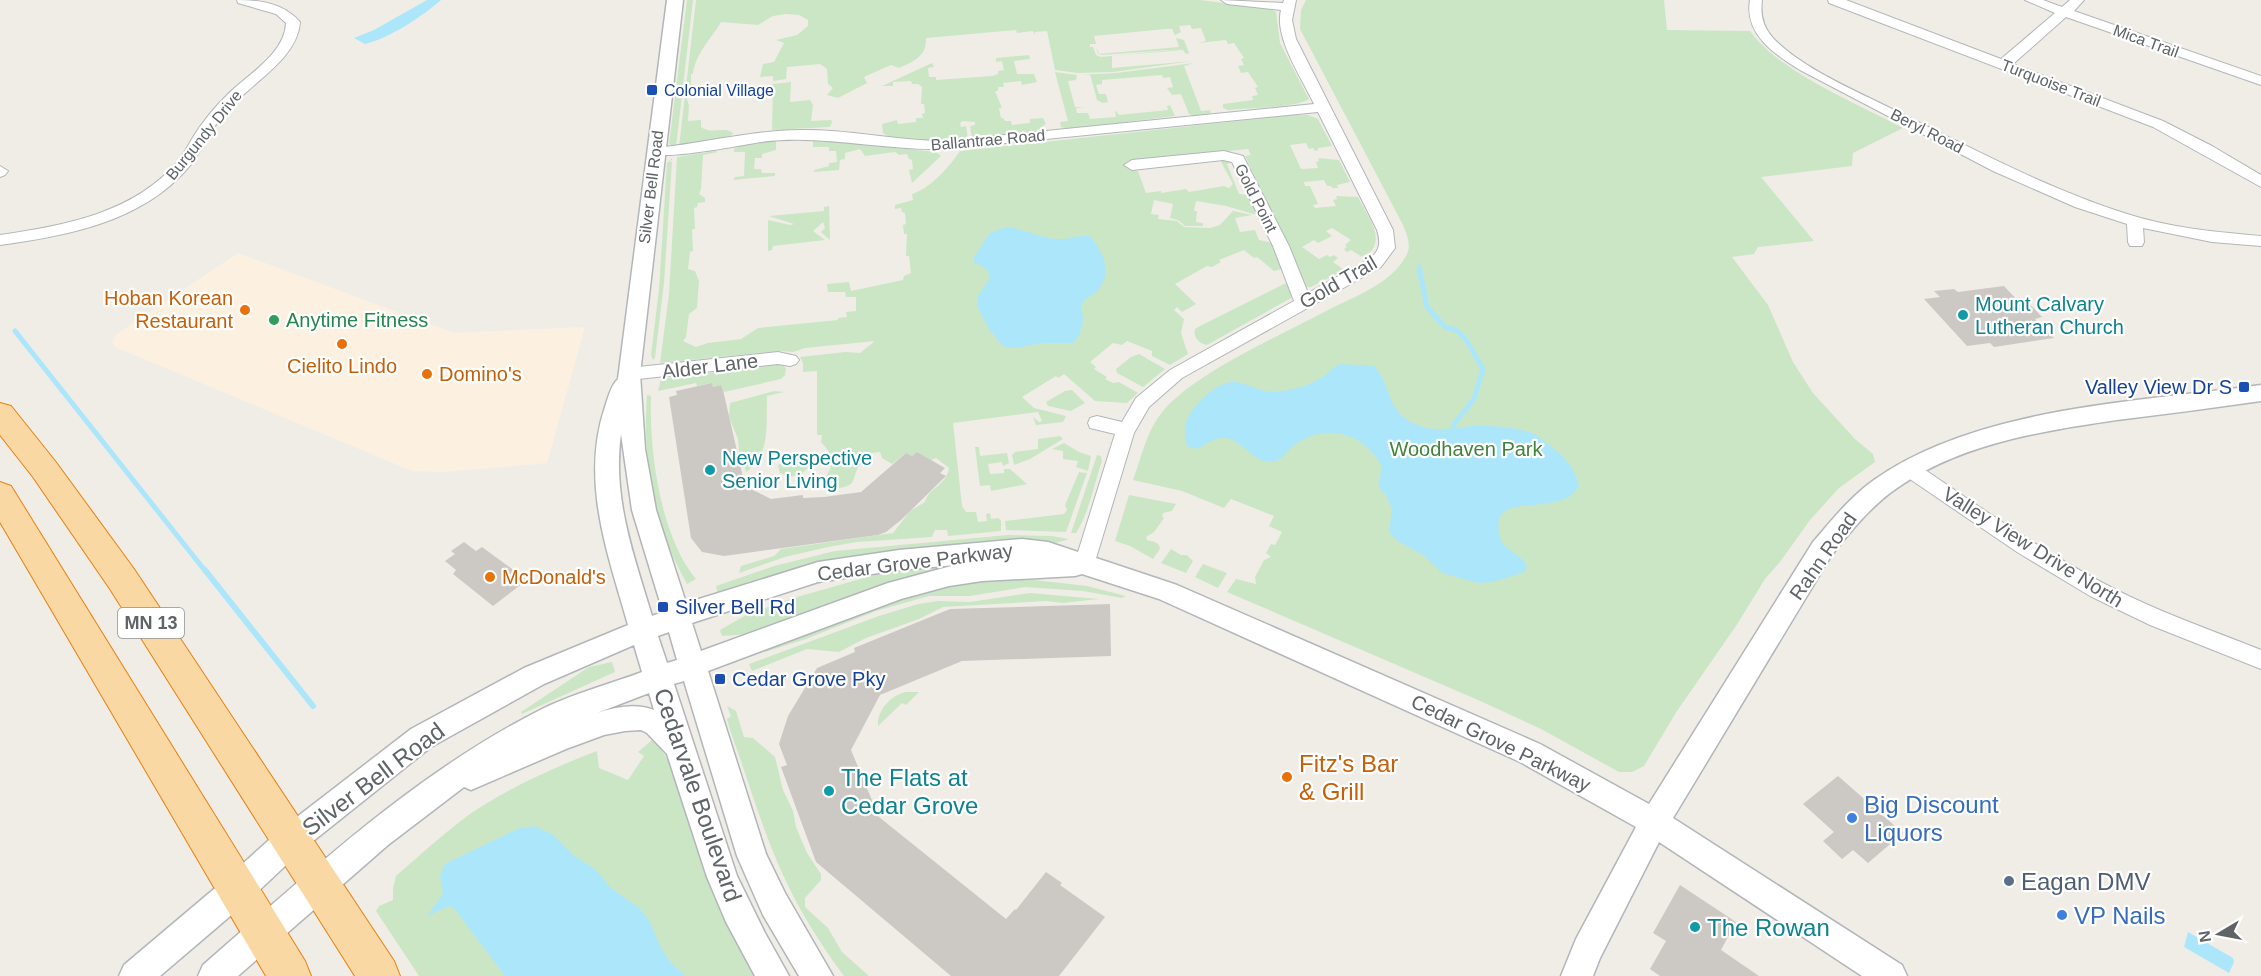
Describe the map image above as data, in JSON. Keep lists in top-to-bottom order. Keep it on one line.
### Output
{"streets":{"highway":["MN 13"],"street":["Mica Trail","Turquoise Trail","Beryl Road","Burgundy Drive","Ballantrae Road","Silver Bell Road","Gold Point","Gold Trail","Alder Lane","Valley View Drive North","Rahn Road","Cedar Grove Parkway","Cedarvale Boulevard"]},"crossings":[["Ballantrae Road","Silver Bell Road"],["Ballantrae Road","Gold Trail"],["Silver Bell Road","Alder Lane"],["Silver Bell Road","Cedar Grove Parkway"],["Silver Bell Road","MN 13"],["Silver Bell Road","Cedarvale Boulevard"],["Gold Point","Gold Trail"],["Gold Trail","Cedar Grove Parkway"],["Valley View Drive North","Rahn Road"],["Rahn Road","Cedar Grove Parkway"],["Cedar Grove Parkway","Cedarvale Boulevard"]],"parks":["Woodhaven Park"],"places":{"transit":["Colonial Village","Valley View Dr S","Silver Bell Rd","Cedar Grove Pky"],"other":["Hoban Korean Restaurant","Mount Calvary Lutheran Church","Anytime Fitness","Cielito Lindo","Domino's","New Perspective Senior Living","McDonald's","Fitz's Bar & Grill","The Flats at Cedar Grove","Big Discount Liquors","Eagan DMV","VP Nails","The Rowan"]},"north":"left"}
